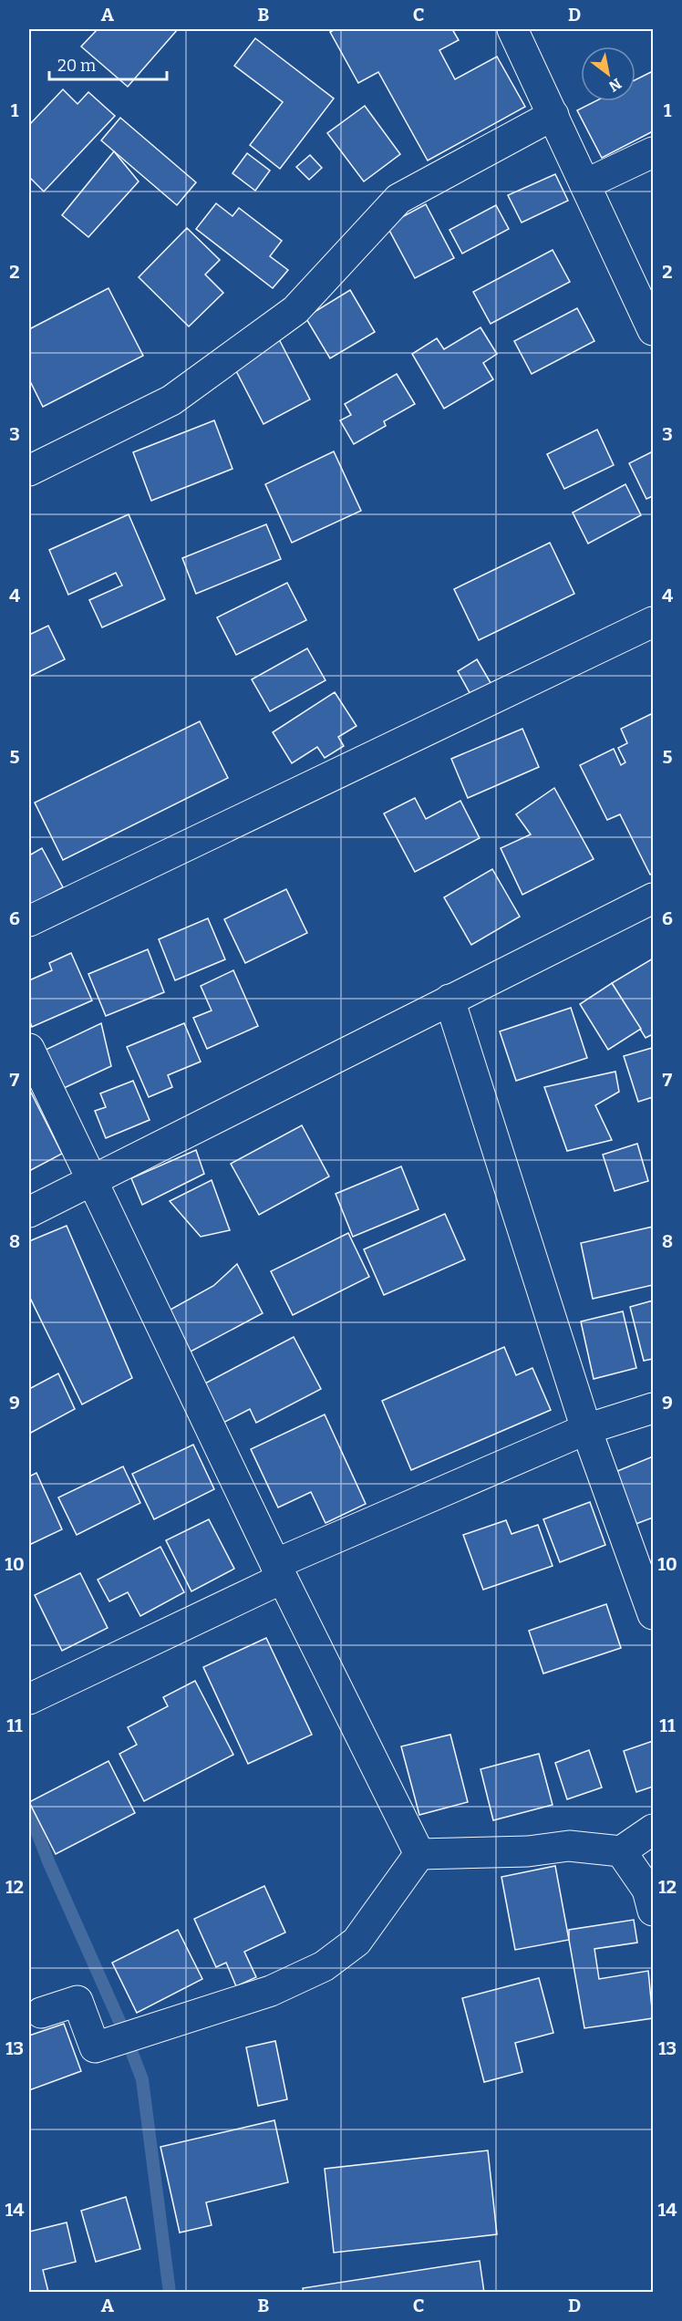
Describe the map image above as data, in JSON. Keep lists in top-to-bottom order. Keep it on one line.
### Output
{"scale_bar":"20 m","north":"bottom right","grid":{"columns":["A","B","C","D"],"rows":["1","2","3","4","5","6","7","8","9","10","11","12","13","14"]}}
